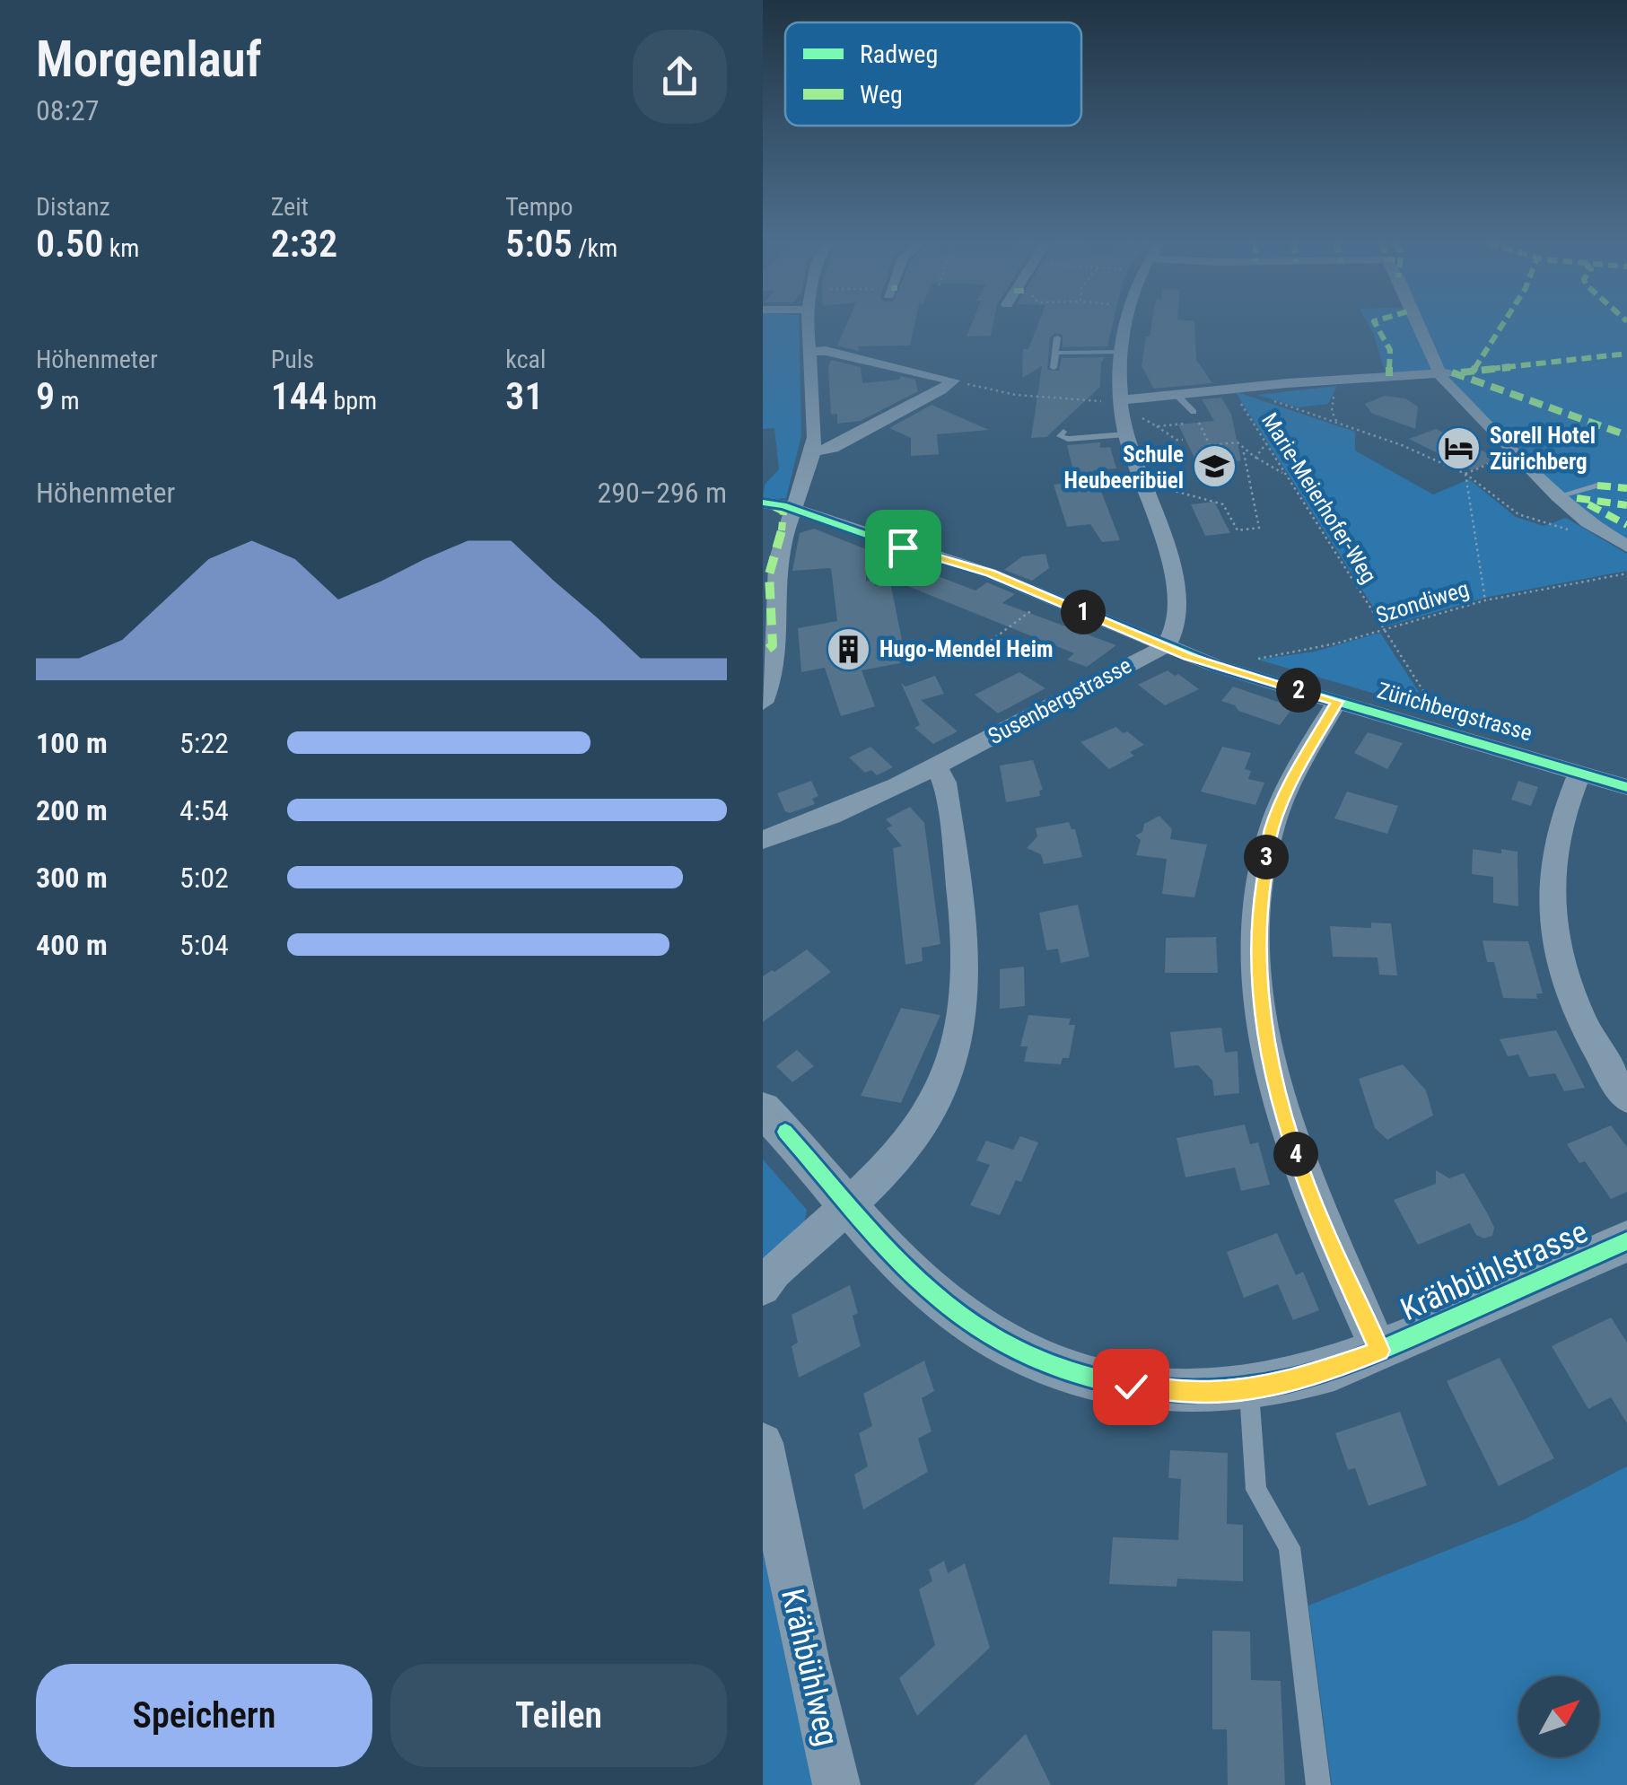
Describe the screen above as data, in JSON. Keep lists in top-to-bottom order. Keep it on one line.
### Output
{"streets":{"street":["Susenbergstrasse","Zürichbergstrasse","Krähbühlstrasse","Krähbühlweg"],"path":["Marie-Meierhofer-Weg","Szondiweg"]},"crossings":[["Marie-Meierhofer-Weg","Szondiweg"],["Susenbergstrasse","Zürichbergstrasse"]],"places":{"hotel":["Sorell Hotel Zürichberg"],"school or university":["Schule Heubeeribüel"],"building":["Hugo-Mendel Heim"]},"legend":["Radweg","Weg"],"north":"top right","page":{"heading":["Morgenlauf","08:27"],"stats":[["Distanz","0.50 km"],["Zeit","2:32"],["Tempo","5:05 /km"],["Höhenmeter","9 m"],["Puls","144 bpm"],["kcal","31"]],"chart":["Höhenmeter","290–296 m"],"pins":["1","2","3","4"],"list":[{"name":"100 m","note":"5:22"},{"name":"200 m","note":"4:54"},{"name":"300 m","note":"5:02"},{"name":"400 m","note":"5:04"}],"buttons":["Speichern","Teilen"]}}
